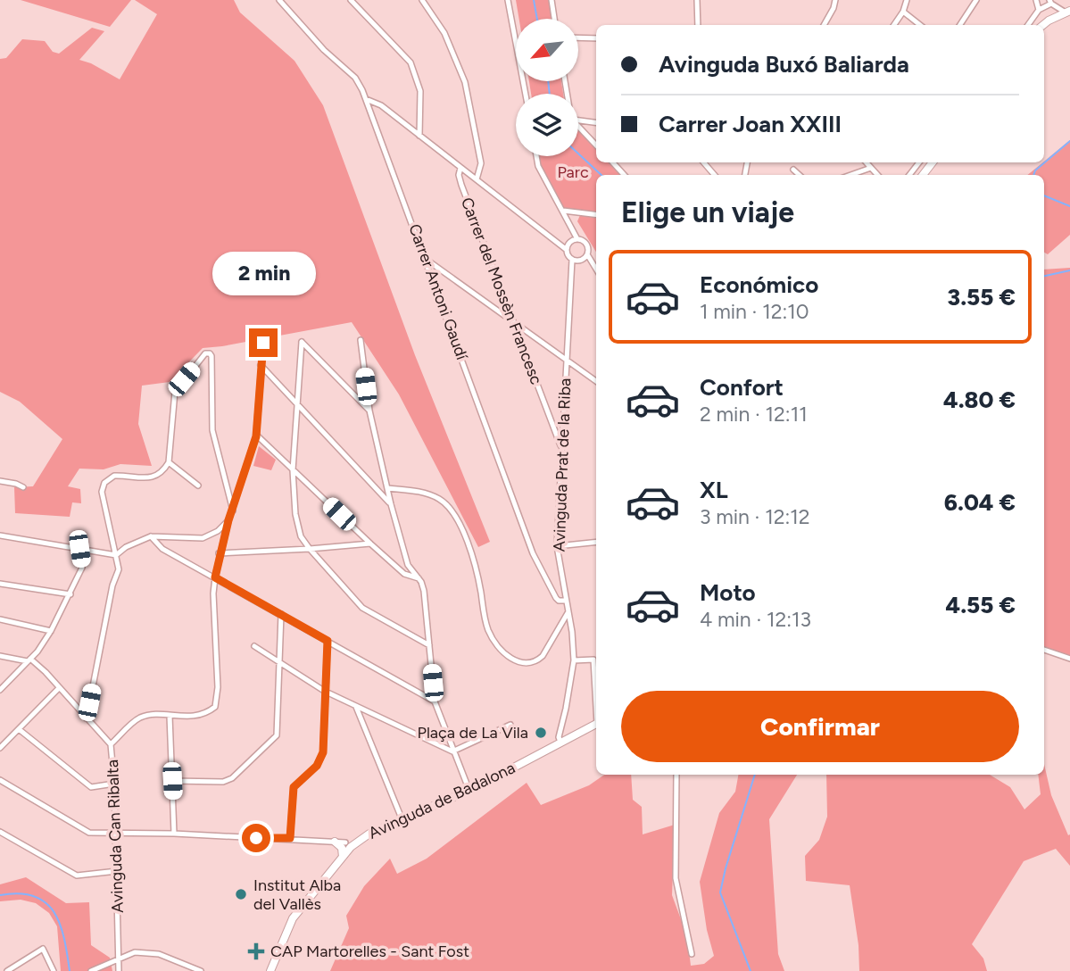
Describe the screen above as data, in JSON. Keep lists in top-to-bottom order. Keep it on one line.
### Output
{"streets":{"street":["Carrer del Mossèn Francesc","Carrer Antoni Gaudí","Avinguda Prat de la Riba","Avinguda de Badalona","Avinguda Can Ribalta"]},"crossings":[["Carrer del Mossèn Francesc","Avinguda Prat de la Riba"],["Carrer Antoni Gaudí","Avinguda Prat de la Riba"],["Avinguda Prat de la Riba","Avinguda de Badalona"]],"parks":["Parc"],"places":{"other":["Plaça de La Vila","Institut Alba del Vallès"],"health":["CAP Martorelles - Sant Fost"]},"north":"bottom left","page":{"banner":["Avinguda Buxó Baliarda","Carrer Joan XXIII"],"heading":"Elige un viaje","list":[{"name":"Económico","note":"1 min · 12:10","value":"3.55 €"},{"name":"Confort","note":"2 min · 12:11","value":"4.80 €"},{"name":"XL","note":"3 min · 12:12","value":"6.04 €"},{"name":"Moto","note":"4 min · 12:13","value":"4.55 €"}],"bubble":"2 min","buttons":"Confirmar"}}
